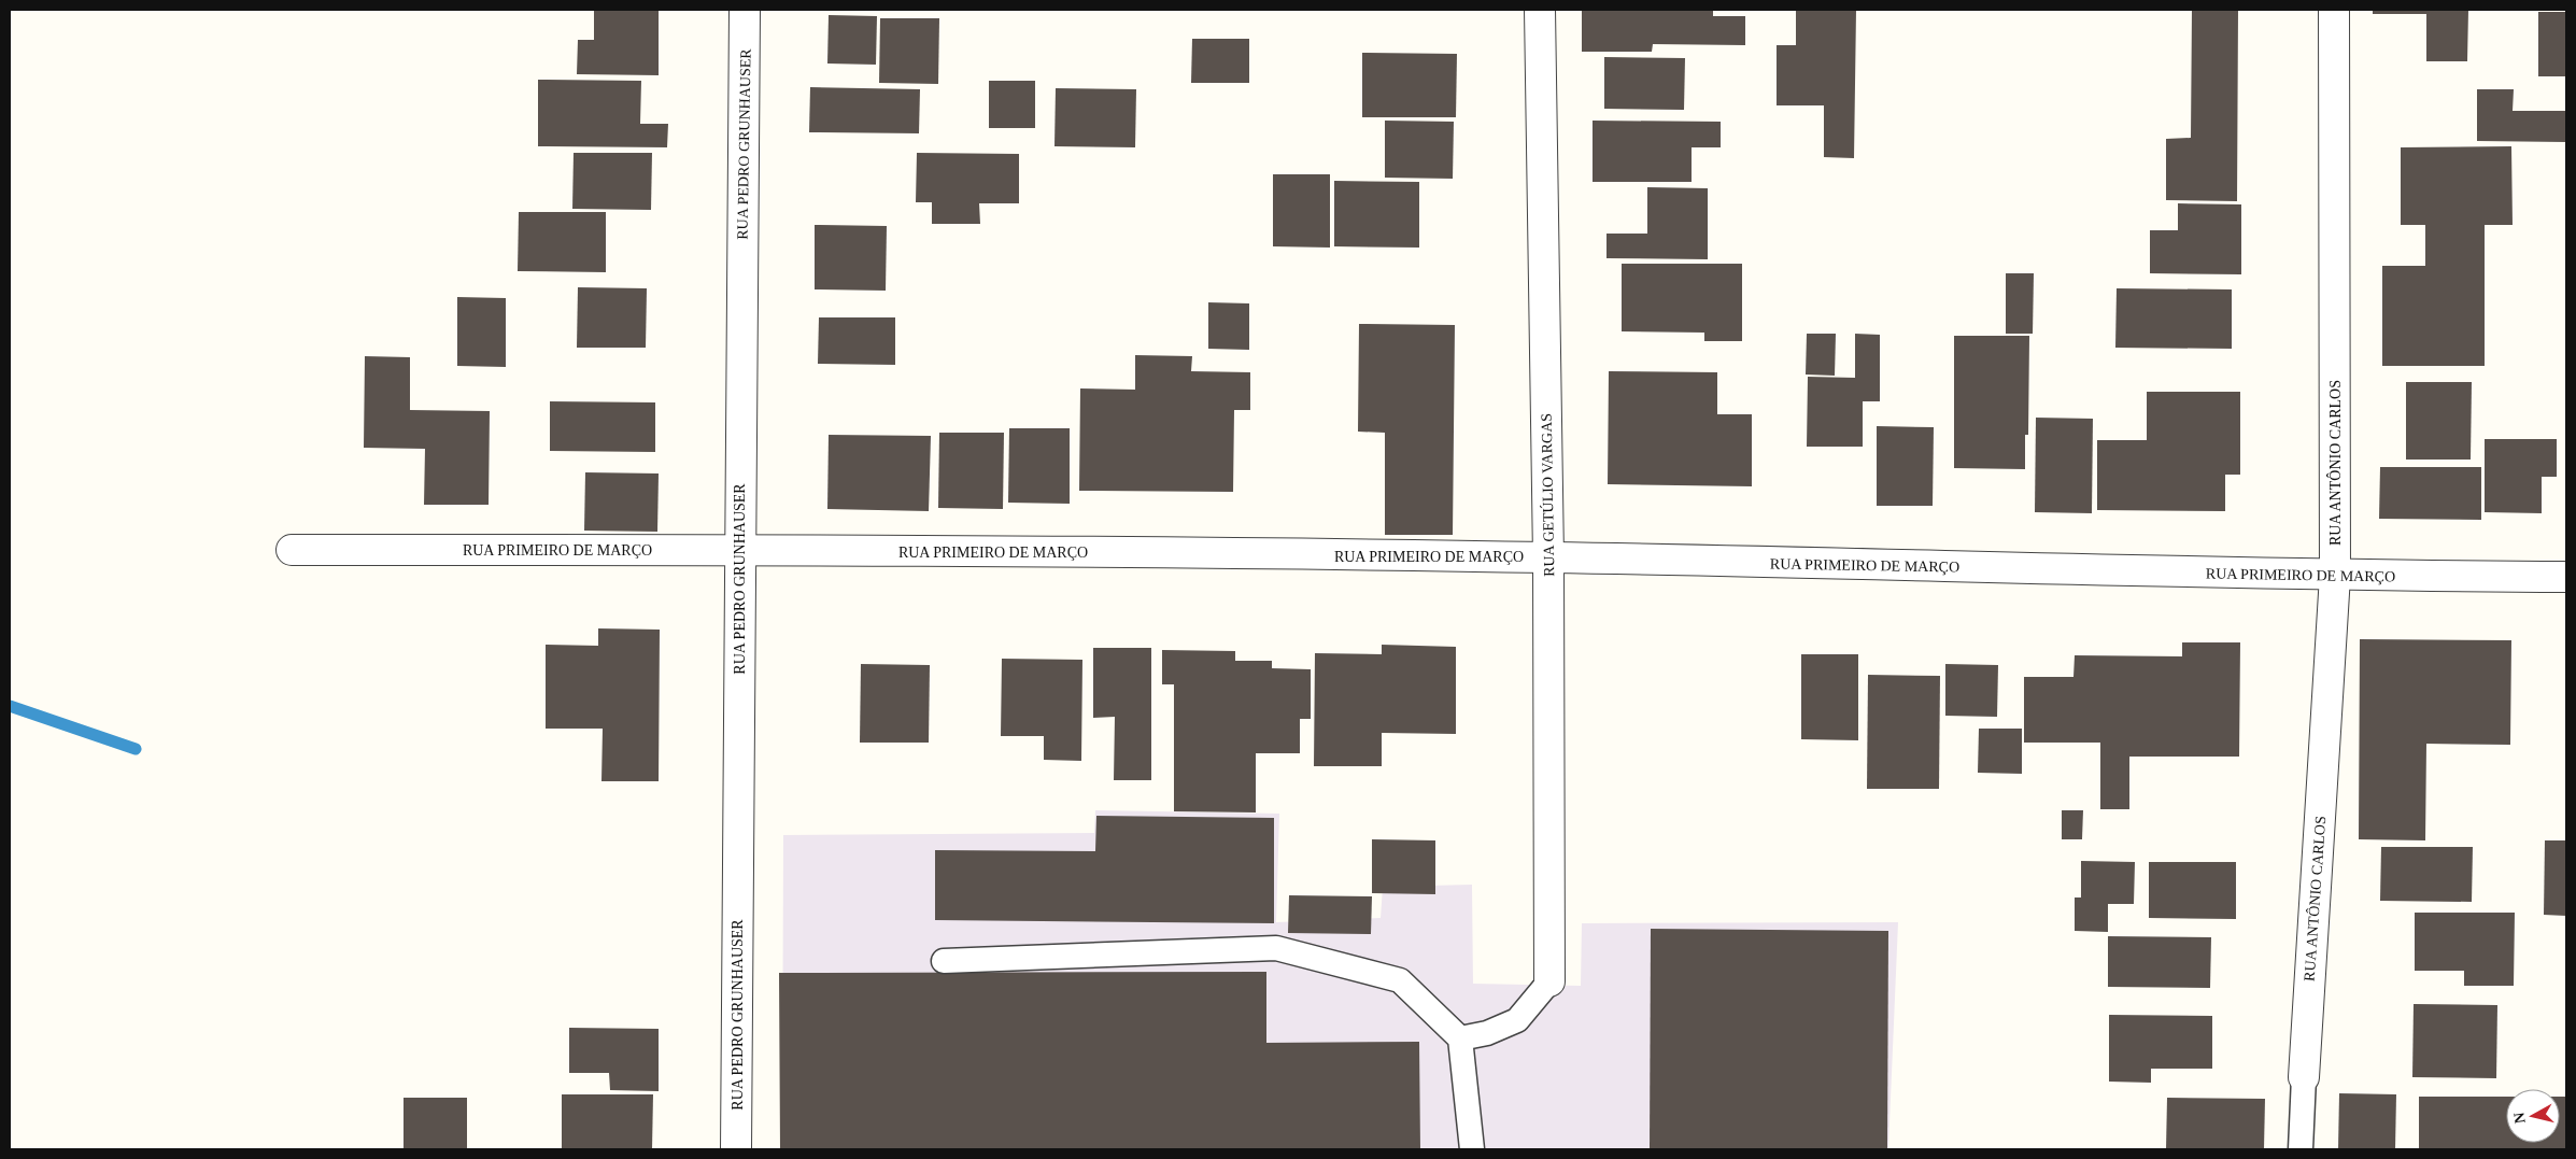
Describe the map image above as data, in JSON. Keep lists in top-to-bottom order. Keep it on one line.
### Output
{"streets":{"street":["RUA PEDRO GRUNHAUSER","RUA ANTÔNIO CARLOS","RUA GETÚLIO VARGAS","RUA PRIMEIRO DE MARÇO"]},"crossings":[["RUA PEDRO GRUNHAUSER","RUA PRIMEIRO DE MARÇO"],["RUA ANTÔNIO CARLOS","RUA PRIMEIRO DE MARÇO"],["RUA GETÚLIO VARGAS","RUA PRIMEIRO DE MARÇO"]],"north":"left"}
